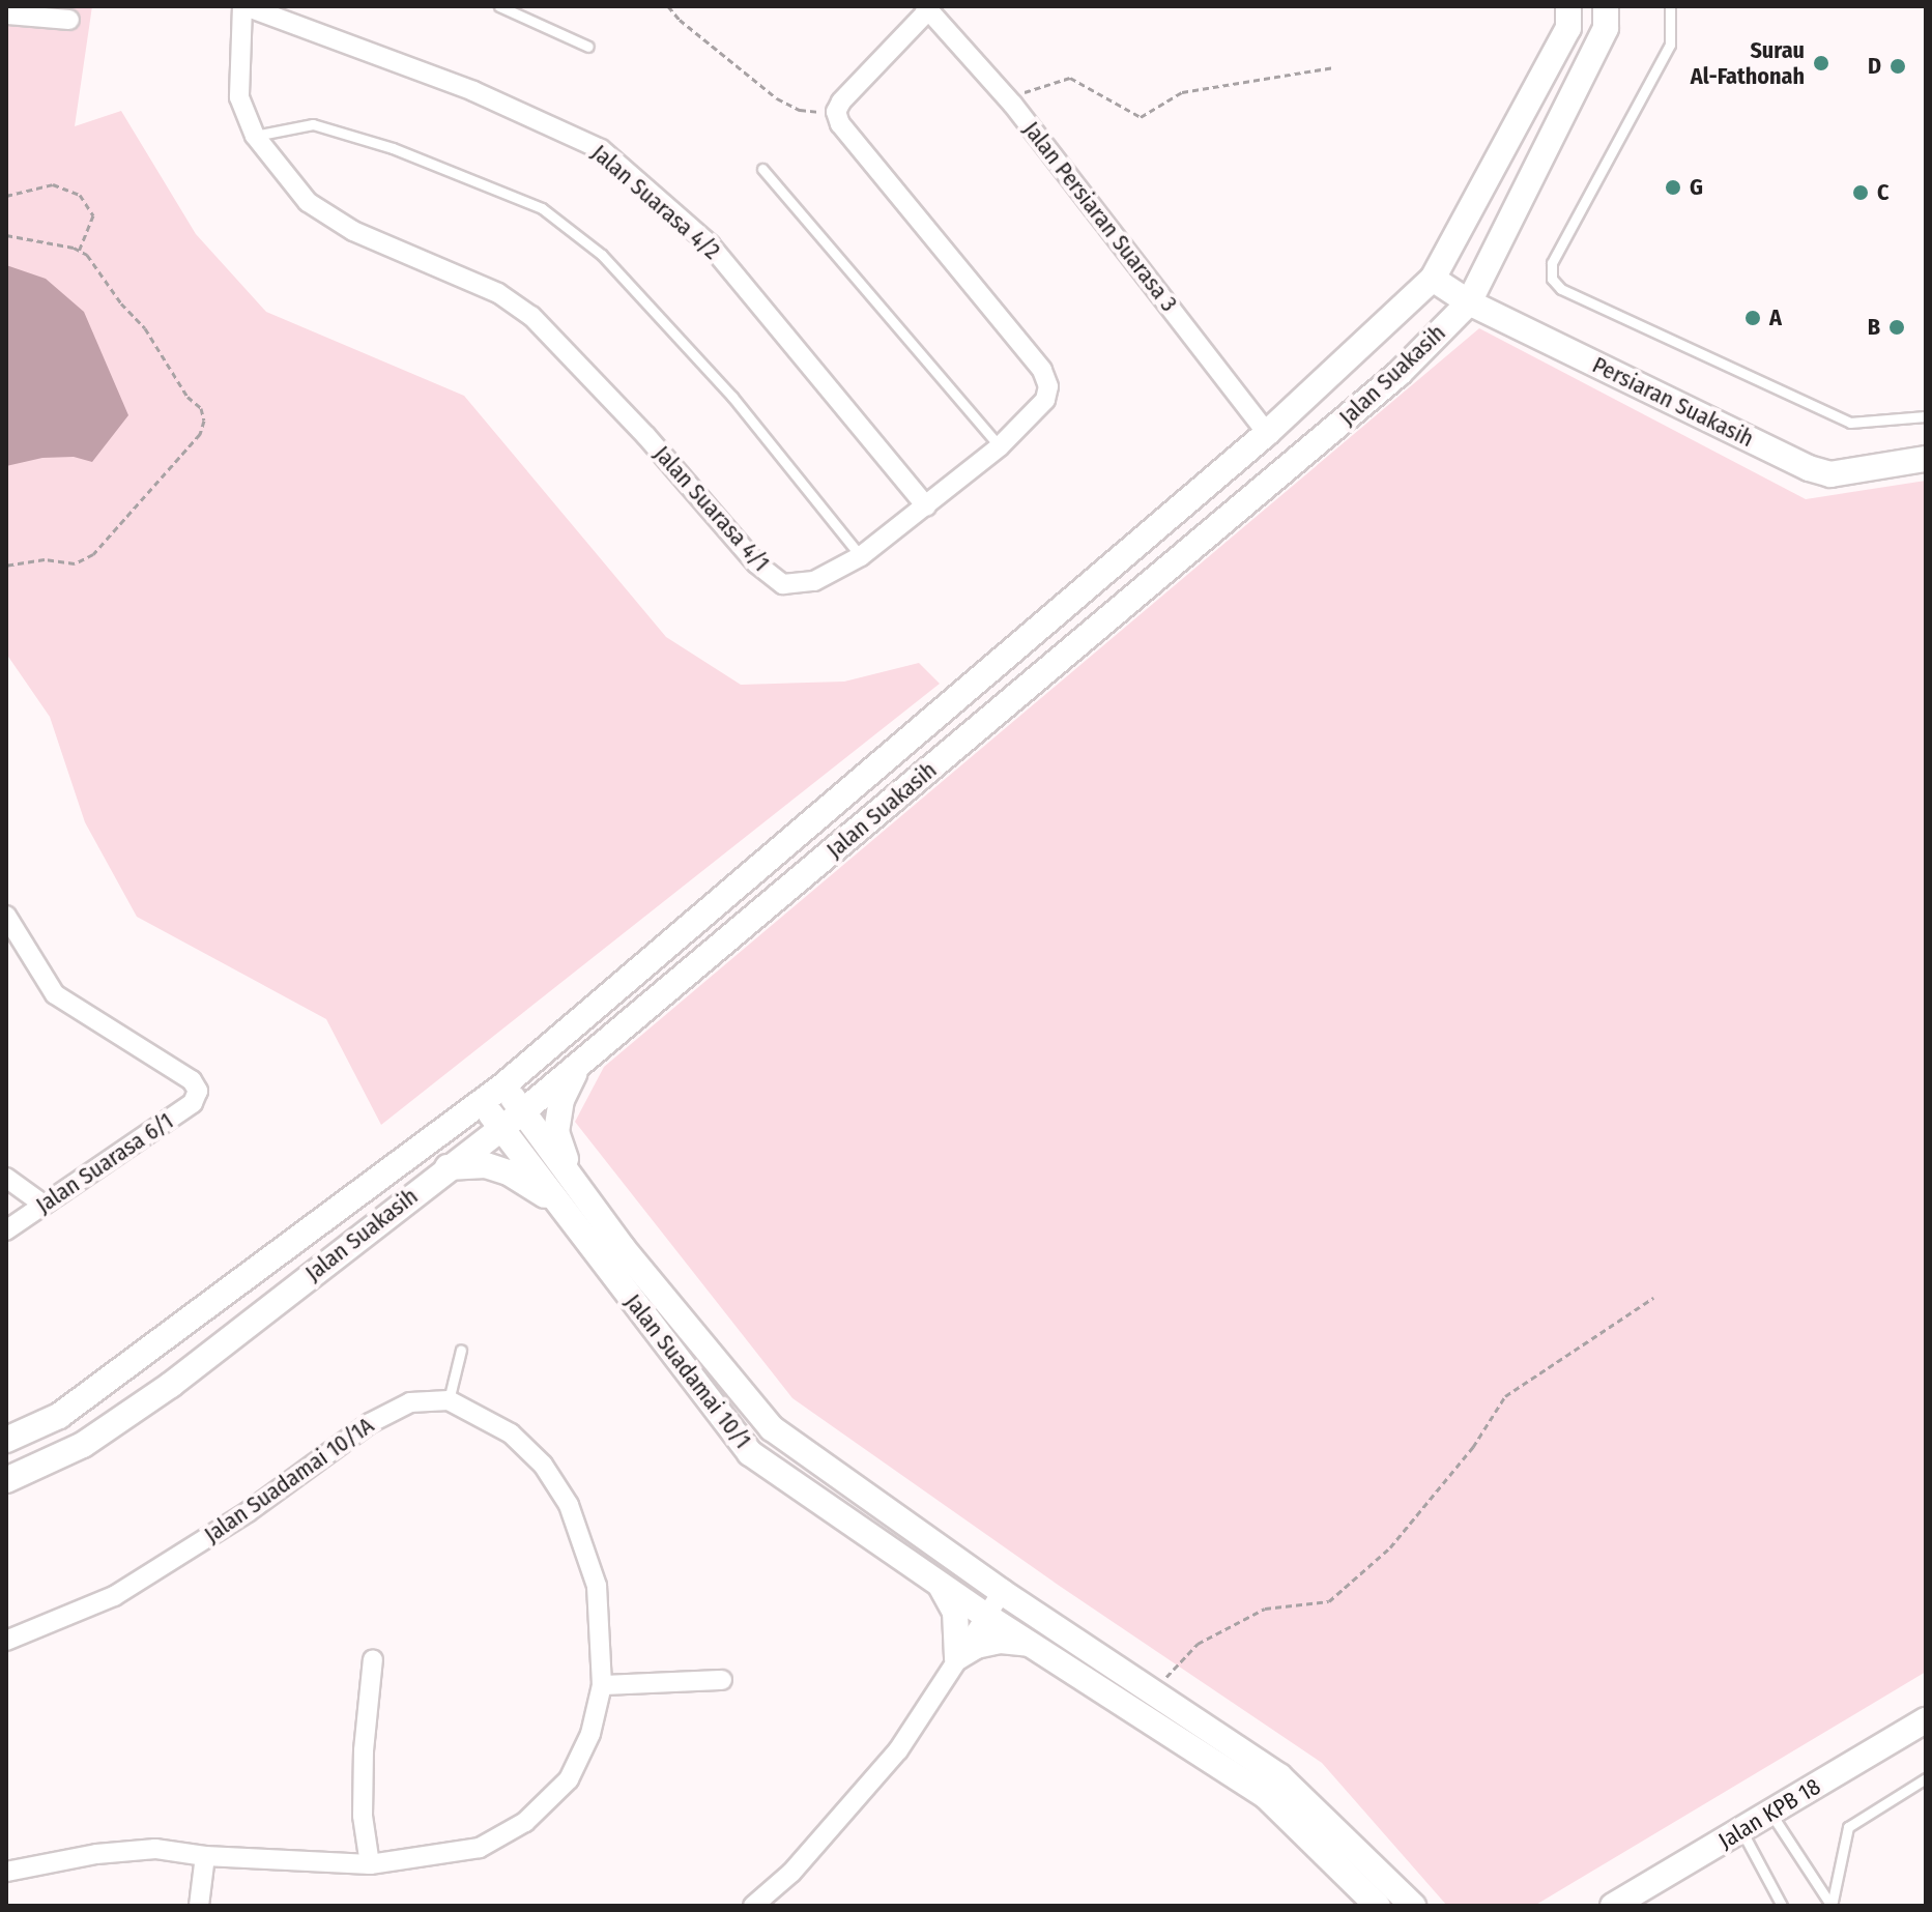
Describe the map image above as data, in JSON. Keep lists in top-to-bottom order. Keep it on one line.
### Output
{"streets":{"main road":["Jalan Suakasih","Persiaran Suakasih","Jalan Suadamai 10/1","Jalan KPB 18"],"street":["Jalan Suarasa 4/2","Jalan Persiaran Suarasa 3","Jalan Suarasa 4/1","Jalan Suarasa 6/1","Jalan Suadamai 10/1A"]},"crossings":[["Jalan Suarasa 4/2","Jalan Suarasa 4/1"],["Jalan Persiaran Suarasa 3","Jalan Suakasih"],["Jalan Suakasih","Persiaran Suakasih"],["Jalan Suakasih","Jalan Suadamai 10/1"]],"places":["Surau Al-Fathonah","D","G","C","A","B"]}
